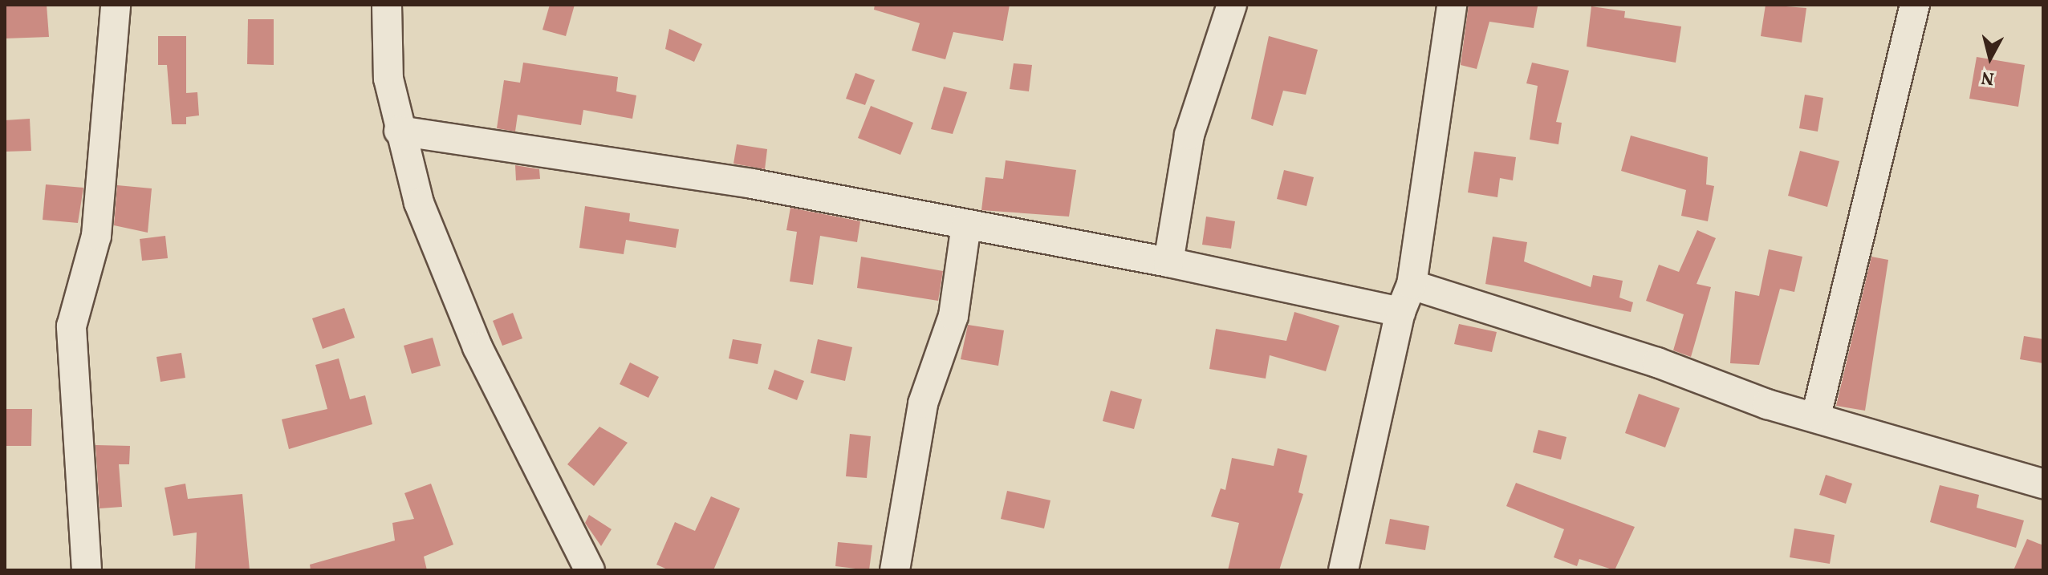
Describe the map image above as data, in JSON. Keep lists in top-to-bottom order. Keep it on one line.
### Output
{"north":"bottom"}
